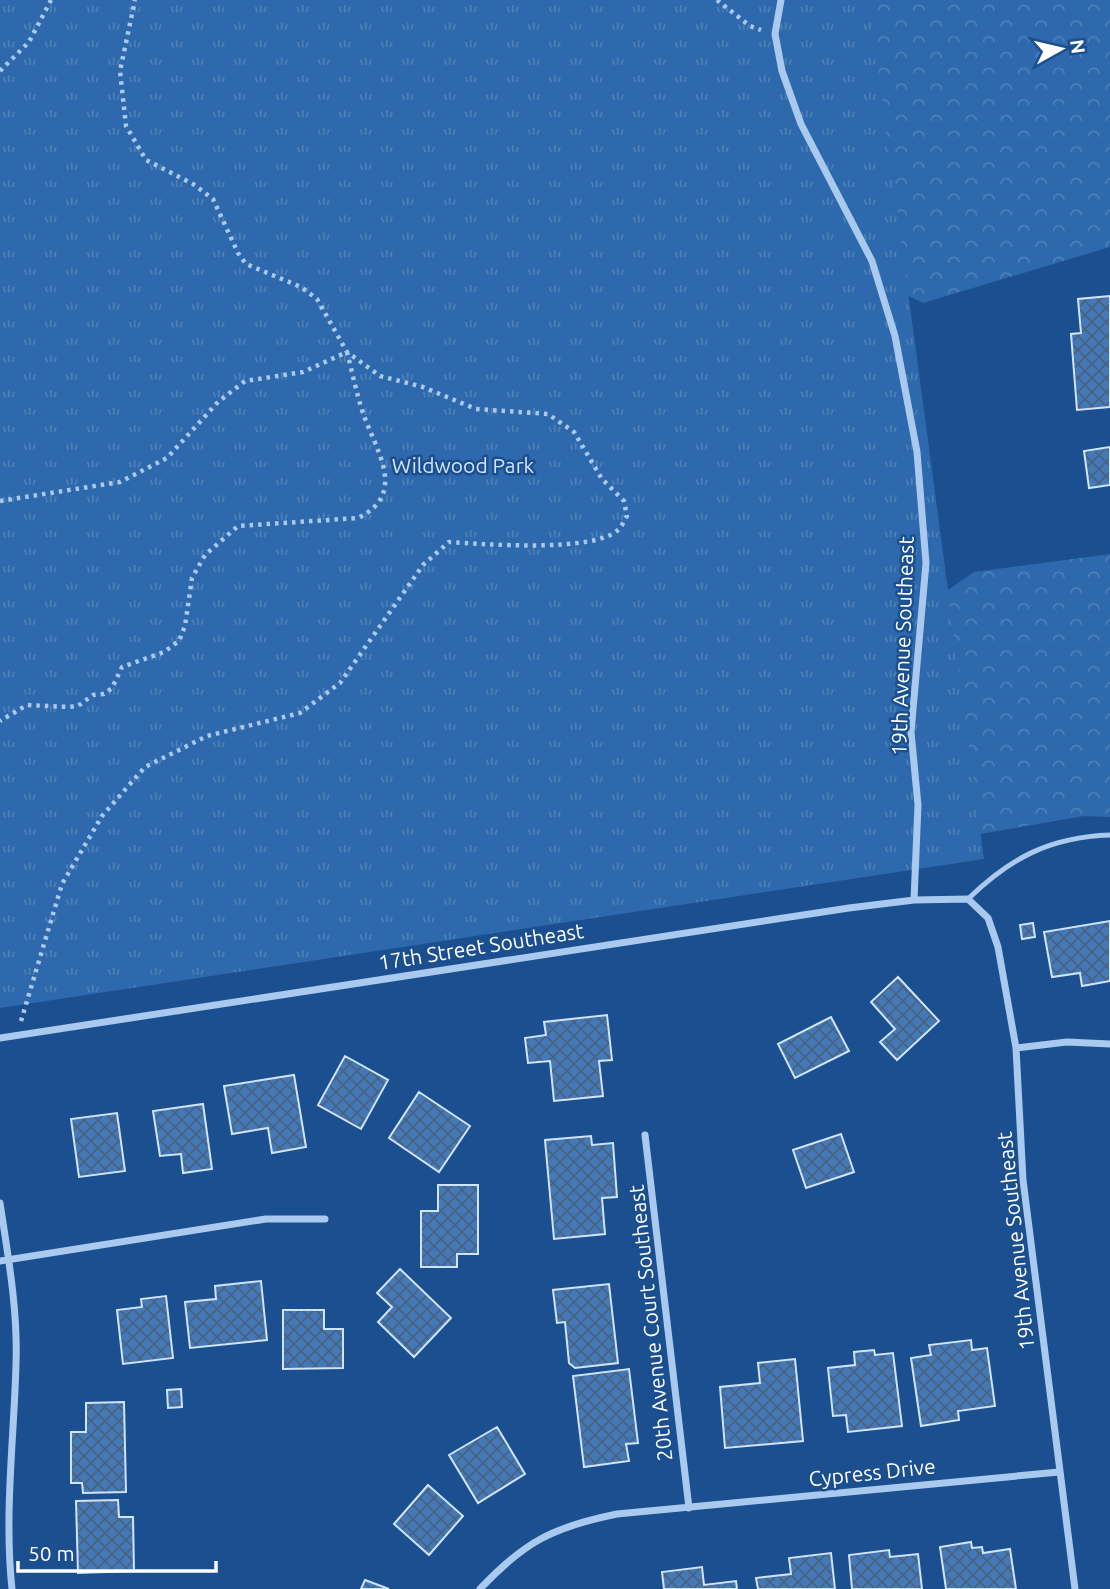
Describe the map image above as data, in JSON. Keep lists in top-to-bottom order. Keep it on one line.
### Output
{"streets":{"street":["19th Avenue Southeast","17th Street Southeast","20th Avenue Court Southeast","Cypress Drive"]},"crossings":[["19th Avenue Southeast","17th Street Southeast"],["19th Avenue Southeast","Cypress Drive"],["20th Avenue Court Southeast","Cypress Drive"]],"parks":["Wildwood Park"],"scale_bar":"50 m","north":"right"}
